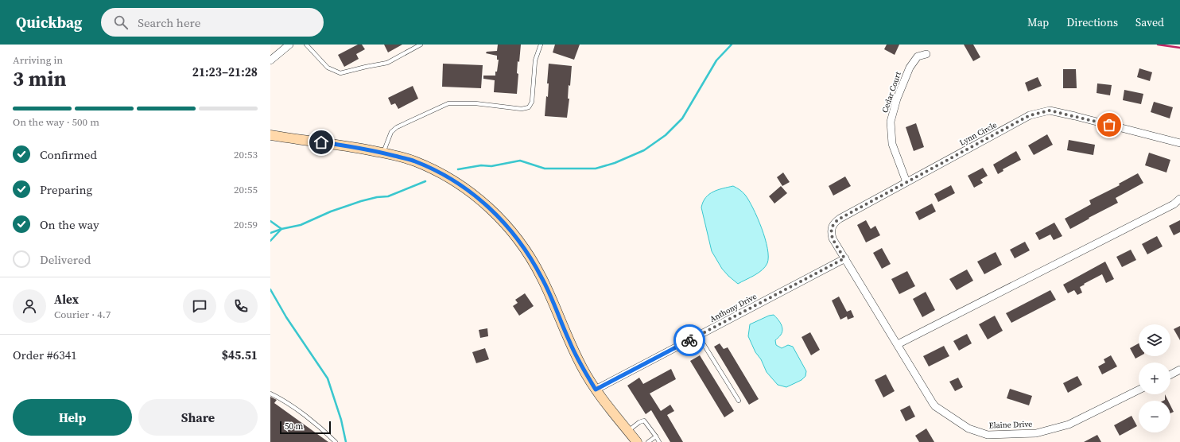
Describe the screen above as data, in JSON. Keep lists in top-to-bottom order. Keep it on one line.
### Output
{"streets":{"street":["Cedar Court","Lynn Circle","Anthony Drive","Elaine Drive"]},"crossings":[["Cedar Court","Lynn Circle"],["Lynn Circle","Anthony Drive"],["Lynn Circle","Elaine Drive"],["Anthony Drive","Elaine Drive"]],"scale_bar":"50 m","page":{"header":"Quickbag","search":"Search here","nav":["Map","Directions","Saved"],"heading":["3 min","Arriving in","21:23–21:28"],"panel":["Alex","Courier · 4.7","Order #6341","$45.51"],"bar":"On the way · 500 m","list":[["Confirmed","20:53"],["Preparing","20:55"],["On the way","20:59"],"Delivered"],"map_buttons":["+","−"],"buttons":["Help","Share"],"scale":"50 m"}}
